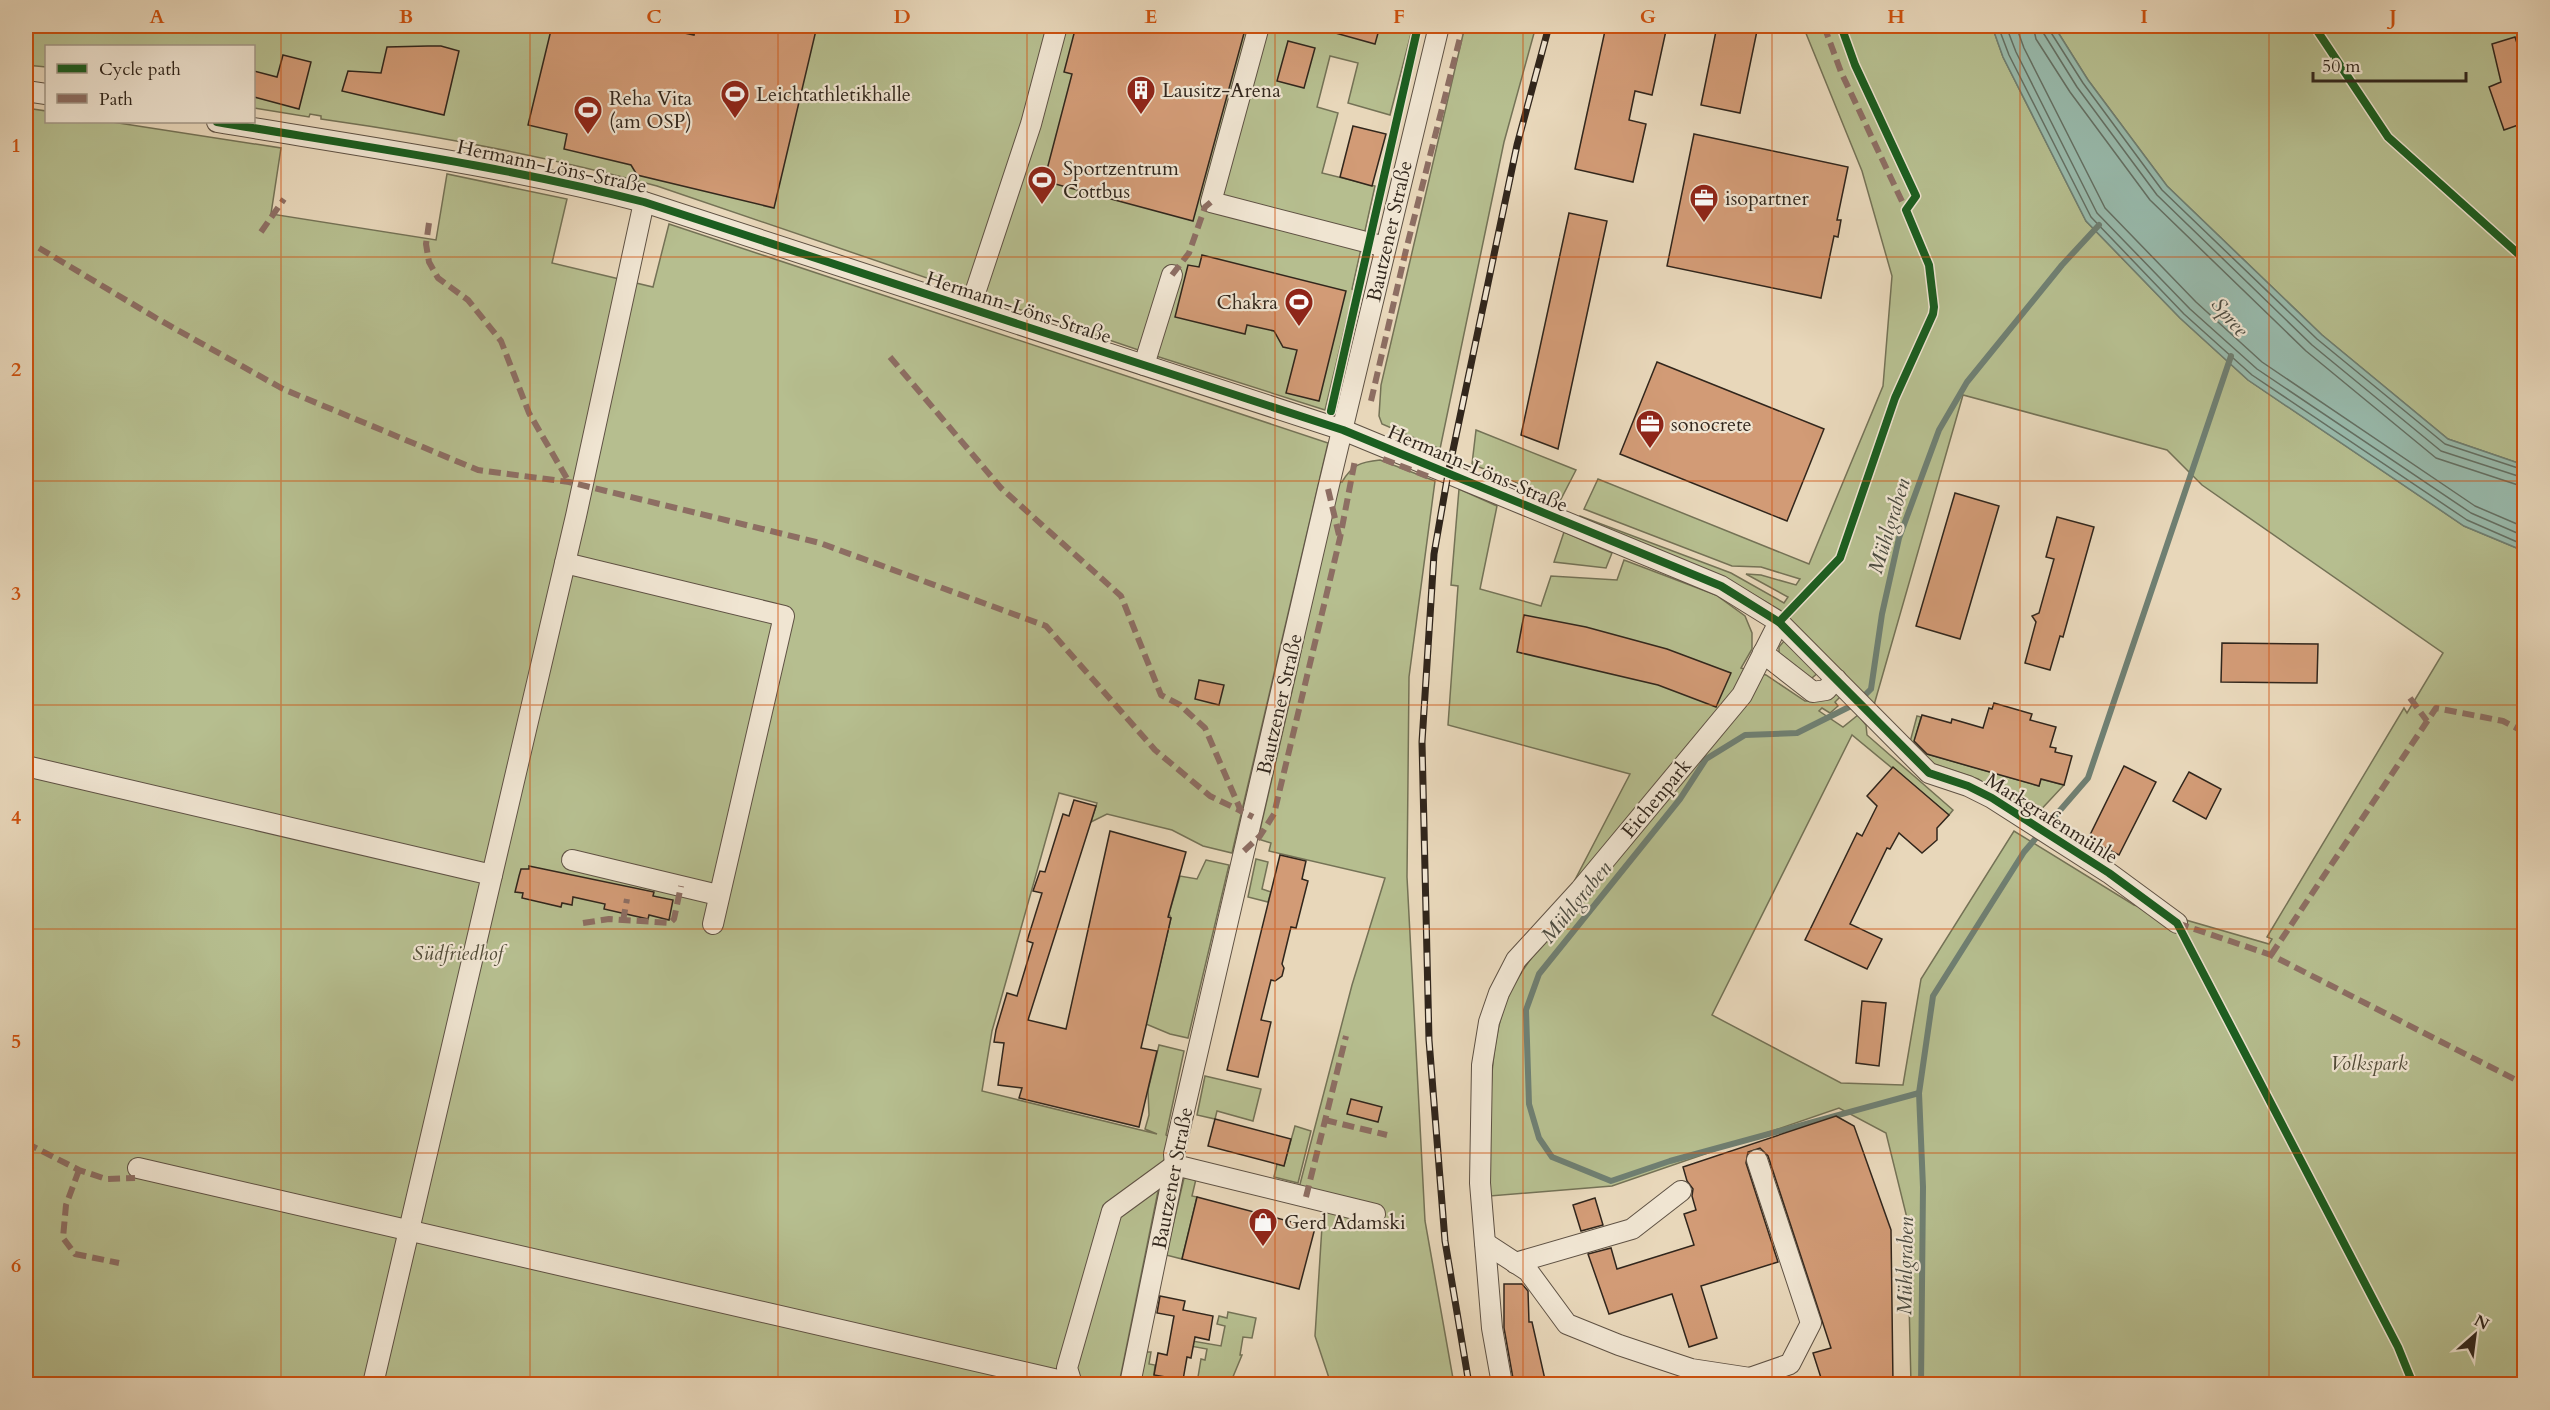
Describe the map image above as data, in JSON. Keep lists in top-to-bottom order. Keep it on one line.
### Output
{"streets":{"street":["Hermann-Löns-Straße","Bautzener Straße","Eichenpark","Markgrafenmühle"]},"crossings":[["Hermann-Löns-Straße","Bautzener Straße"],["Hermann-Löns-Straße","Eichenpark"],["Hermann-Löns-Straße","Markgrafenmühle"],["Eichenpark","Markgrafenmühle"]],"water":["Spree","Mühlgraben"],"parks":["Südfriedhof","Volkspark"],"places":{"building":["Lausitz-Arena"],"sports":["Leichtathletikhalle","Reha Vita (am OSP)","Sportzentrum Cottbus","Chakra"],"office":["isopartner","sonocrete"],"shop":["Gerd Adamski"]},"legend":["Cycle path","Path"],"scale_bar":"50 m","north":"top right","grid":{"columns":["A","B","C","D","E","F","G","H","I","J"],"rows":["1","2","3","4","5","6"]}}
